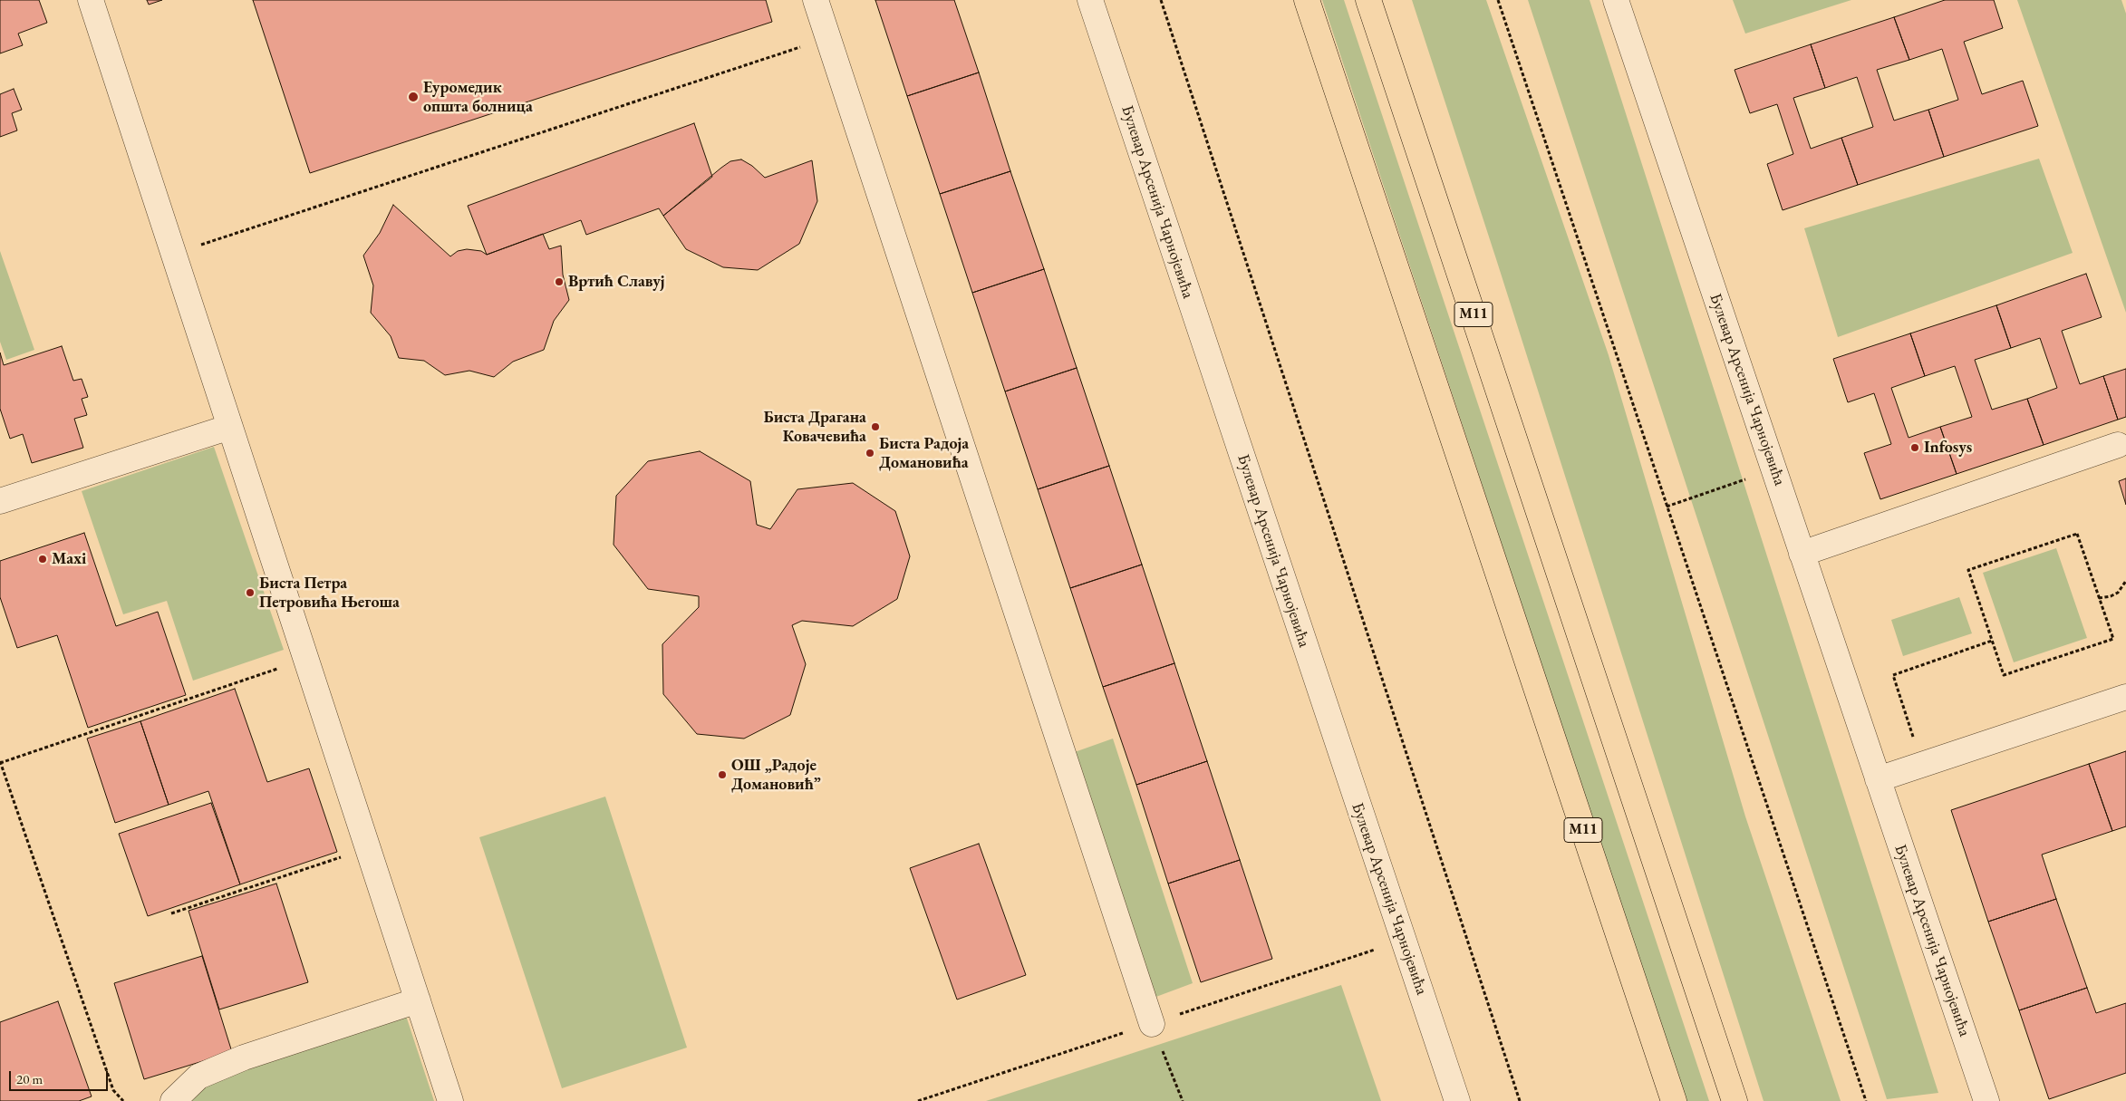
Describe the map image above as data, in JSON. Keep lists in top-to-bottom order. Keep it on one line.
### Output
{"streets":{"highway":["M11"],"street":["Булевар Арсенија Чарнојевића"]},"places":["Еуромедик општа болница","Вртић Славуј","Биста Драгана Ковачевића","Infosys","Биста Радоја Домановића","Maxi","Биста Петра Петровића Његоша","ОШ „Радоје Домановић”"],"scale_bar":"20 m"}
